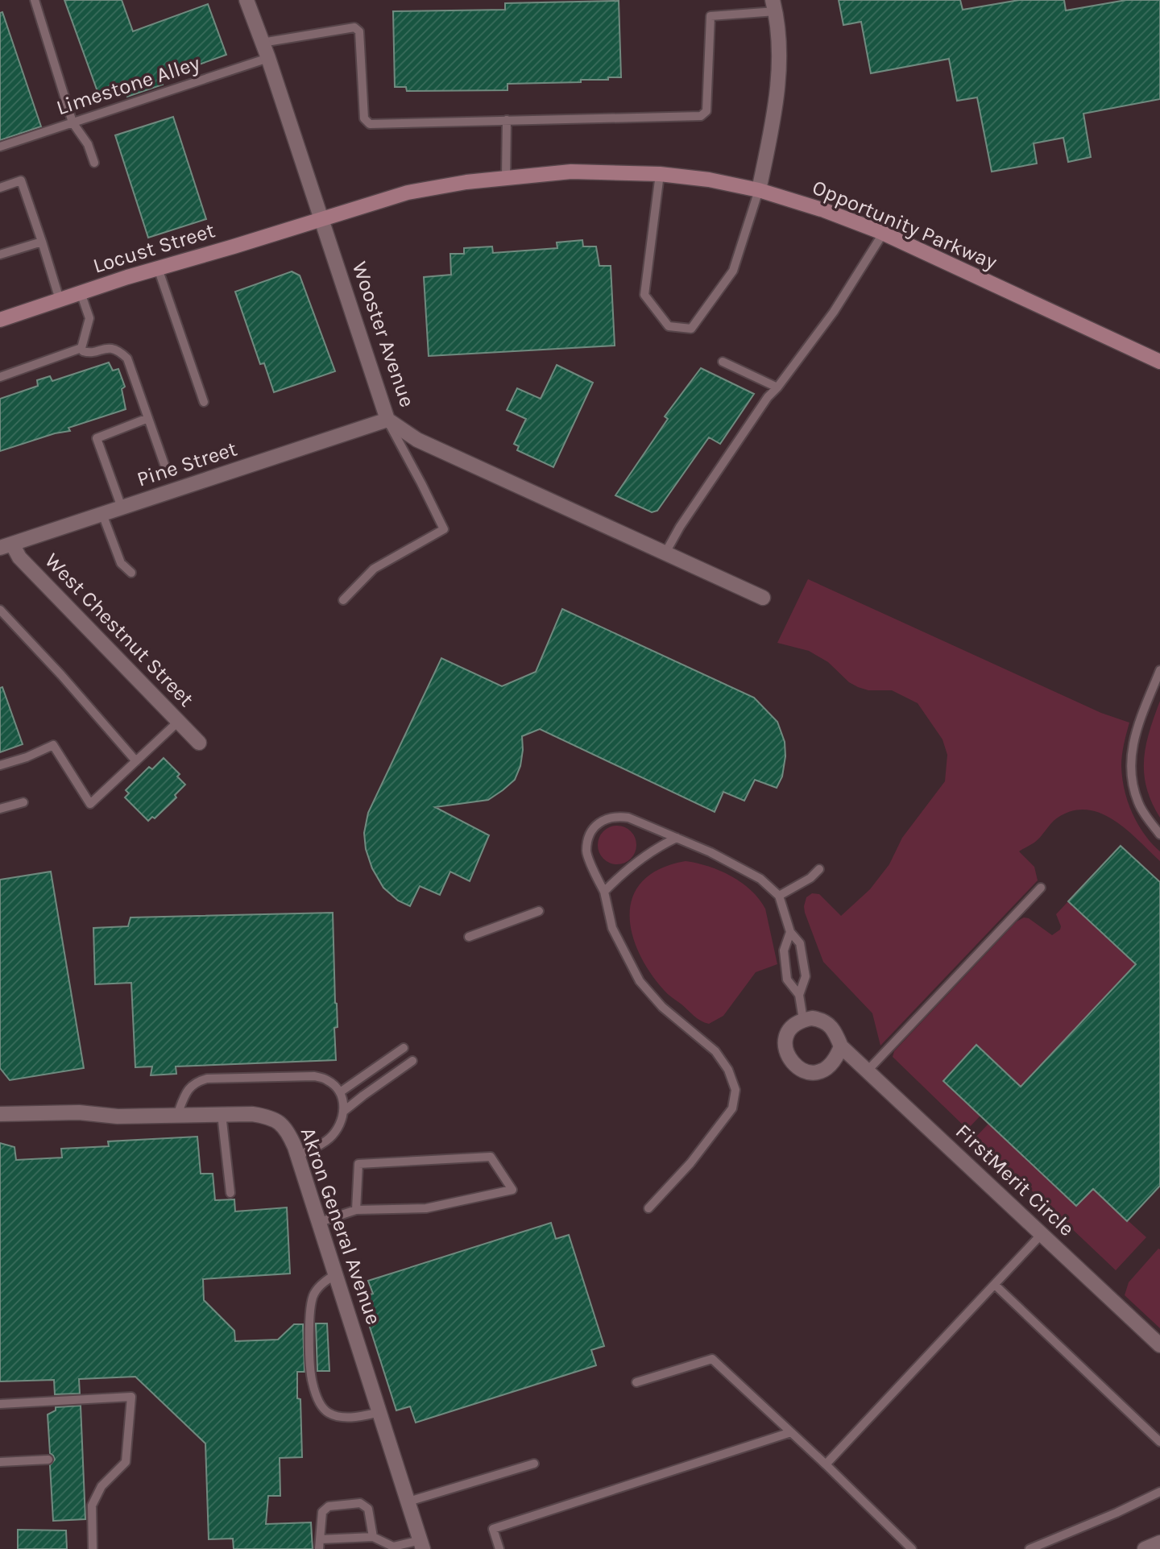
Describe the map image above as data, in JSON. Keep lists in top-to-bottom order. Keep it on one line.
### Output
{"streets":{"main road":["Opportunity Parkway","Locust Street"],"street":["Wooster Avenue","Pine Street","West Chestnut Street","FirstMerit Circle","Akron General Avenue"],"lane":["Limestone Alley"]},"crossings":[["Limestone Alley","Wooster Avenue"],["Opportunity Parkway","Locust Street"],["Opportunity Parkway","Wooster Avenue"],["Locust Street","Wooster Avenue"],["Wooster Avenue","Pine Street"],["Pine Street","West Chestnut Street"]]}
